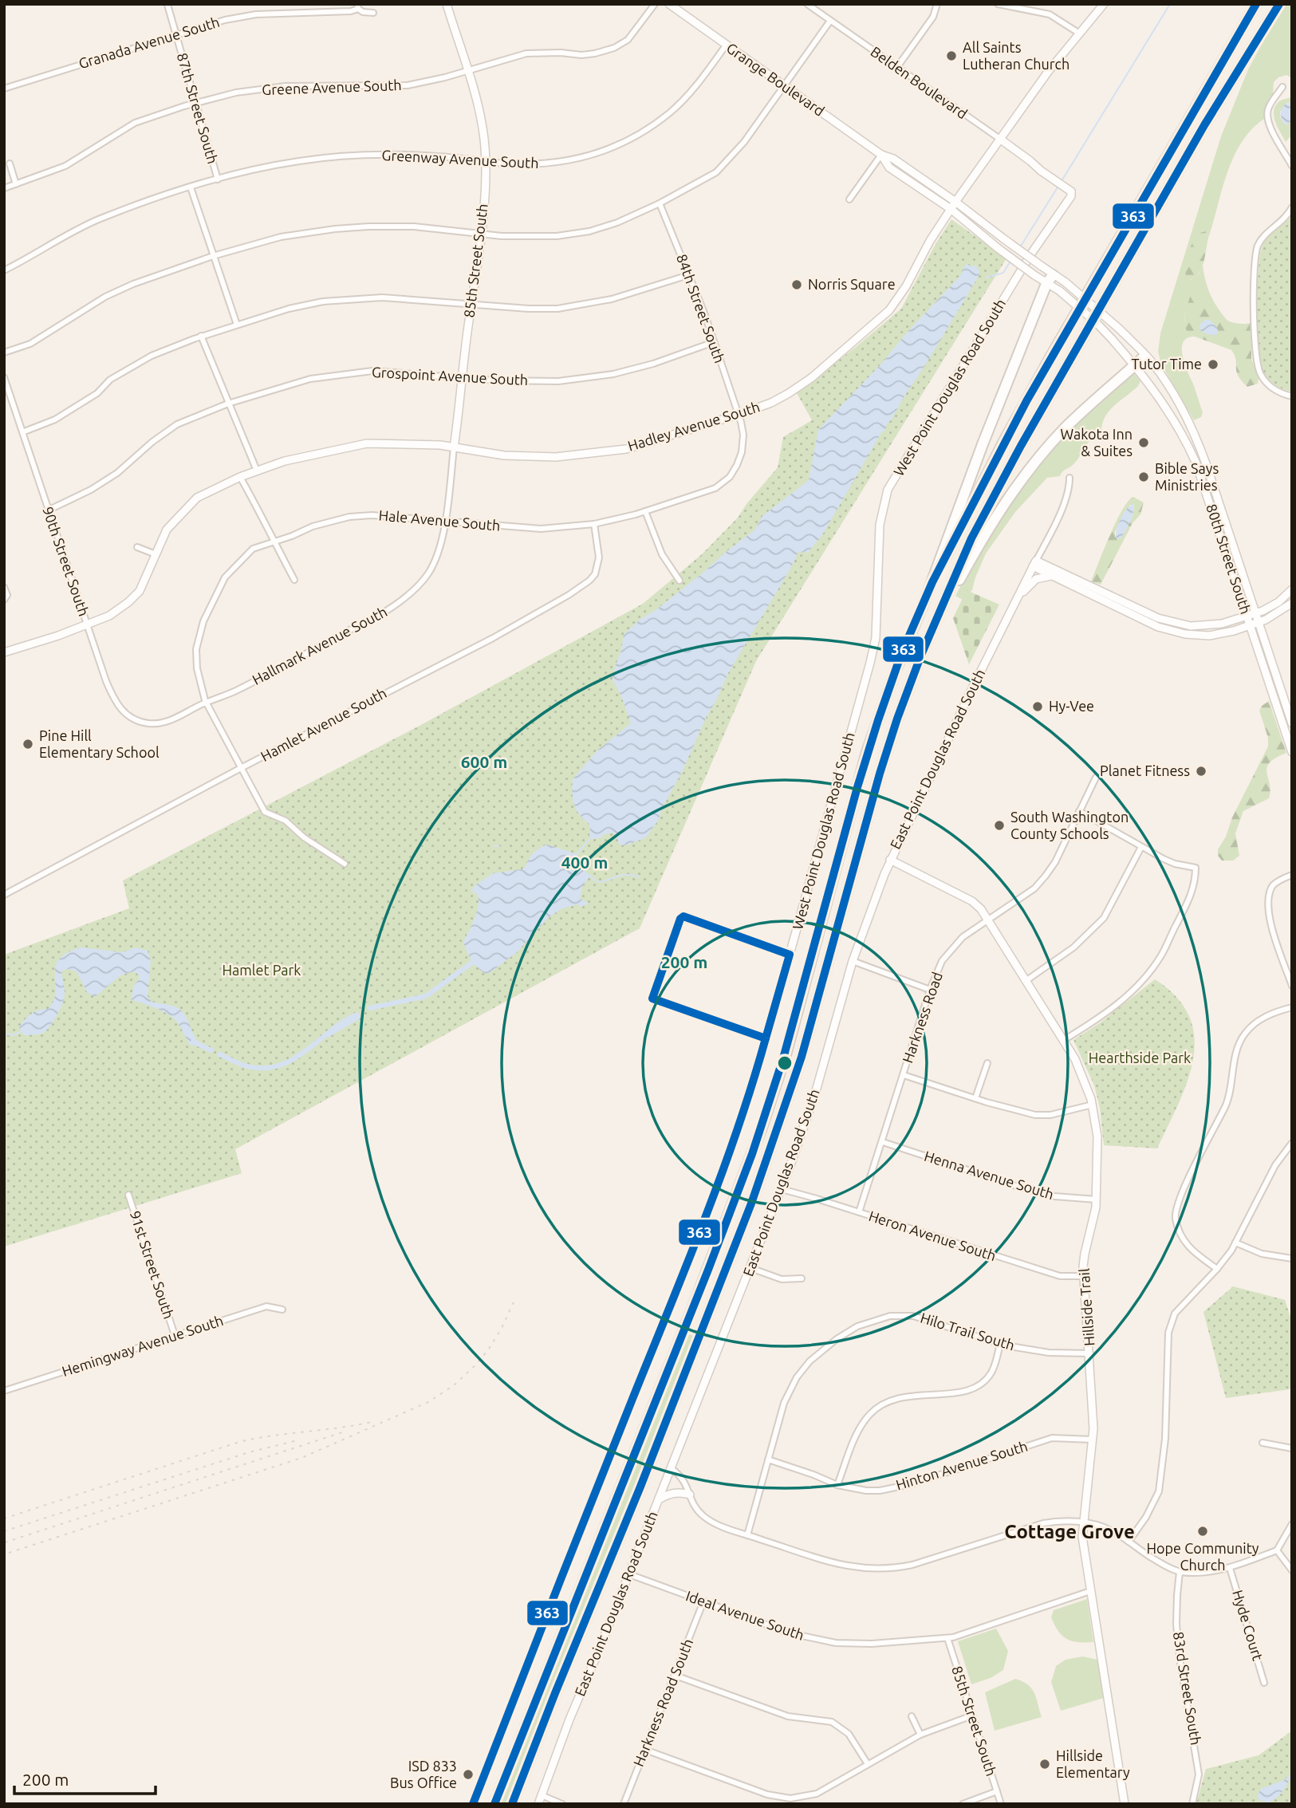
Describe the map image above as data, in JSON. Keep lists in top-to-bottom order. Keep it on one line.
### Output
{"streets":{"street":["Granada Avenue South","Grange Boulevard","Belden Boulevard","Greene Avenue South","87th Street South","Greenway Avenue South","85th Street South","84th Street South","Grospoint Avenue South","West Point Douglas Road South","Hadley Avenue South","Hale Avenue South","80th Street South","90th Street South","Hallmark Avenue South","Hamlet Avenue South","East Point Douglas Road South","Harkness Road","Henna Avenue South","Heron Avenue South","91st Street South","Hillside Trail","Hilo Trail South","Hemingway Avenue South","Hinton Avenue South","Ideal Avenue South","Hyde Court","83rd Street South","Harkness Road South"]},"crossings":[["Granada Avenue South","87th Street South"],["Grange Boulevard","Greenway Avenue South"],["Grange Boulevard","Hadley Avenue South"],["Grange Boulevard","80th Street South"],["Belden Boulevard","West Point Douglas Road South"],["Belden Boulevard","Hadley Avenue South"],["Greene Avenue South","87th Street South"],["Greene Avenue South","85th Street South"],["87th Street South","Greenway Avenue South"],["Greenway Avenue South","85th Street South"],["85th Street South","Grospoint Avenue South"],["85th Street South","Hadley Avenue South"],["85th Street South","Hale Avenue South"],["85th Street South","Hallmark Avenue South"],["85th Street South","Ideal Avenue South"],["84th Street South","Grospoint Avenue South"],["84th Street South","Hadley Avenue South"],["84th Street South","Hale Avenue South"],["Grospoint Avenue South","90th Street South"],["Hadley Avenue South","Hale Avenue South"],["Hadley Avenue South","90th Street South"],["Hale Avenue South","Hallmark Avenue South"],["Hale Avenue South","Hamlet Avenue South"],["90th Street South","Hallmark Avenue South"],["East Point Douglas Road South","Heron Avenue South"],["East Point Douglas Road South","Hillside Trail"],["East Point Douglas Road South","Ideal Avenue South"],["Harkness Road","Henna Avenue South"],["Harkness Road","Heron Avenue South"],["Harkness Road","Hillside Trail"],["Henna Avenue South","Hillside Trail"],["Heron Avenue South","Hillside Trail"],["91st Street South","Hemingway Avenue South"],["Hillside Trail","Hilo Trail South"],["Hillside Trail","Hinton Avenue South"],["Hillside Trail","Ideal Avenue South"],["Hilo Trail South","Hinton Avenue South"],["Ideal Avenue South","Harkness Road South"]],"districts":["Cottage Grove"],"parks":["Hamlet Park","Hearthside Park"],"places":["All Saints Lutheran Church","Norris Square","Tutor Time","Wakota Inn & Suites","Bible Says Ministries","Hy-Vee","Pine Hill Elementary School","Planet Fitness","South Washington County Schools","Hope Community Church","Hillside Elementary","ISD 833 Bus Office"],"lines":["transit line 363"],"scale_bar":"200 m","rings":["600 m","400 m","200 m"]}
